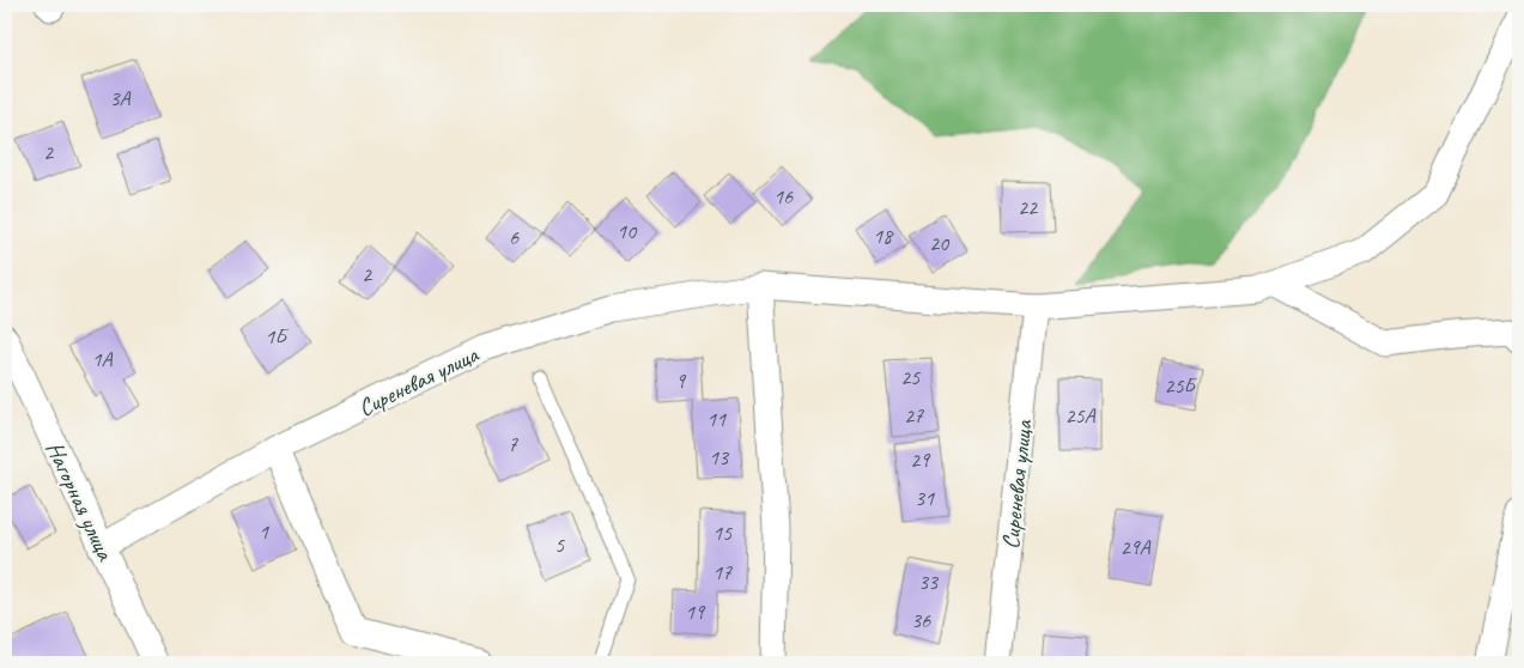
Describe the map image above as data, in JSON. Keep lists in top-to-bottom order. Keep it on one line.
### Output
{"streets":{"street":["Сиреневая улица","Нагорная улица"]},"crossings":[["Сиреневая улица","Нагорная улица"]],"house_numbers":["3А","2","16","22","10","18","6","20","2","1Б","1А","25","9","25Б","27","25А","11","7","13","29","31","1","15","5","29А","17","33","19","36"]}
